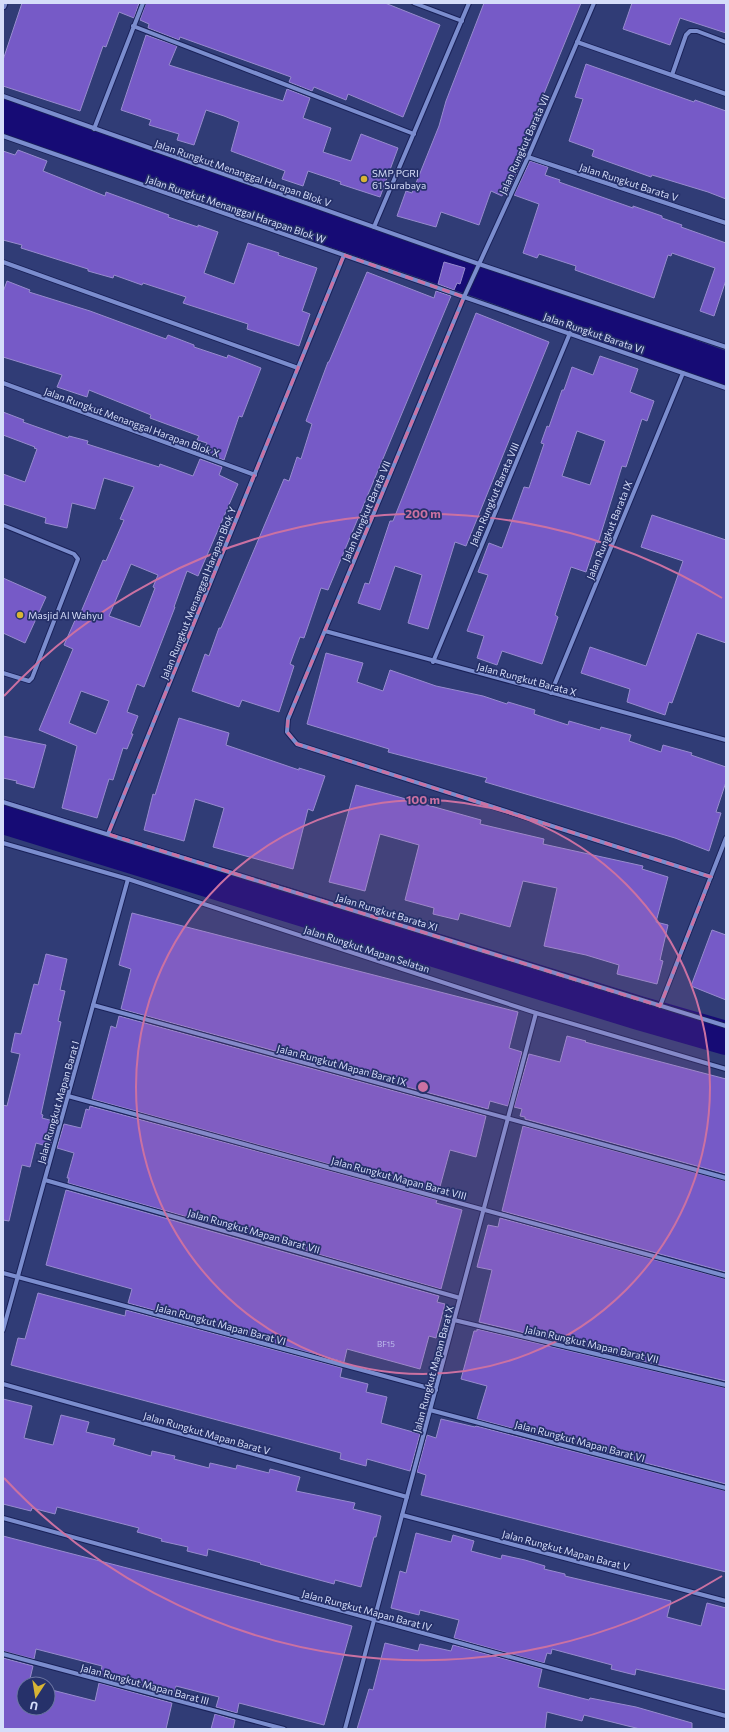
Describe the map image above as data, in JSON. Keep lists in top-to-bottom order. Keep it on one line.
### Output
{"streets":{"street":["Jalan Rungkut Barata VII","Jalan Rungkut Menanggal Harapan Blok V","Jalan Rungkut Barata V","Jalan Rungkut Menanggal Harapan Blok W","Jalan Rungkut Barata VI","Jalan Rungkut Menanggal Harapan Blok X","Jalan Rungkut Barata VIII","Jalan Rungkut Barata IX","Jalan Rungkut Menanggal Harapan Blok Y","Jalan Rungkut Barata X","Jalan Rungkut Barata XI","Jalan Rungkut Mapan Selatan","Jalan Rungkut Mapan Barat IX","Jalan Rungkut Mapan Barat I","Jalan Rungkut Mapan Barat VIII","Jalan Rungkut Mapan Barat VII","Jalan Rungkut Mapan Barat VI","Jalan Rungkut Mapan Barat X","Jalan Rungkut Mapan Barat V","Jalan Rungkut Mapan Barat IV","Jalan Rungkut Mapan Barat III"]},"crossings":[["Jalan Rungkut Barata VII","Jalan Rungkut Menanggal Harapan Blok V"],["Jalan Rungkut Barata VII","Jalan Rungkut Barata V"],["Jalan Rungkut Barata VII","Jalan Rungkut Menanggal Harapan Blok W"],["Jalan Rungkut Barata VII","Jalan Rungkut Barata VI"],["Jalan Rungkut Barata VII","Jalan Rungkut Barata X"],["Jalan Rungkut Menanggal Harapan Blok W","Jalan Rungkut Barata VI"],["Jalan Rungkut Menanggal Harapan Blok W","Jalan Rungkut Menanggal Harapan Blok Y"],["Jalan Rungkut Barata VI","Jalan Rungkut Barata VIII"],["Jalan Rungkut Barata VI","Jalan Rungkut Barata IX"],["Jalan Rungkut Menanggal Harapan Blok X","Jalan Rungkut Menanggal Harapan Blok Y"],["Jalan Rungkut Barata VIII","Jalan Rungkut Barata X"],["Jalan Rungkut Barata IX","Jalan Rungkut Barata X"],["Jalan Rungkut Menanggal Harapan Blok Y","Jalan Rungkut Barata XI"],["Jalan Rungkut Mapan Selatan","Jalan Rungkut Mapan Barat I"],["Jalan Rungkut Mapan Selatan","Jalan Rungkut Mapan Barat X"],["Jalan Rungkut Mapan Barat IX","Jalan Rungkut Mapan Barat I"],["Jalan Rungkut Mapan Barat IX","Jalan Rungkut Mapan Barat X"],["Jalan Rungkut Mapan Barat I","Jalan Rungkut Mapan Barat VIII"],["Jalan Rungkut Mapan Barat I","Jalan Rungkut Mapan Barat VII"],["Jalan Rungkut Mapan Barat I","Jalan Rungkut Mapan Barat VI"],["Jalan Rungkut Mapan Barat VIII","Jalan Rungkut Mapan Barat X"],["Jalan Rungkut Mapan Barat VII","Jalan Rungkut Mapan Barat X"],["Jalan Rungkut Mapan Barat VI","Jalan Rungkut Mapan Barat X"],["Jalan Rungkut Mapan Barat X","Jalan Rungkut Mapan Barat V"],["Jalan Rungkut Mapan Barat X","Jalan Rungkut Mapan Barat IV"]],"places":["SMP PGRI 61 Surabaya","Masjid Al Wahyu"],"house_numbers":["BF15"],"north":"bottom","rings":["200 m","100 m"]}
